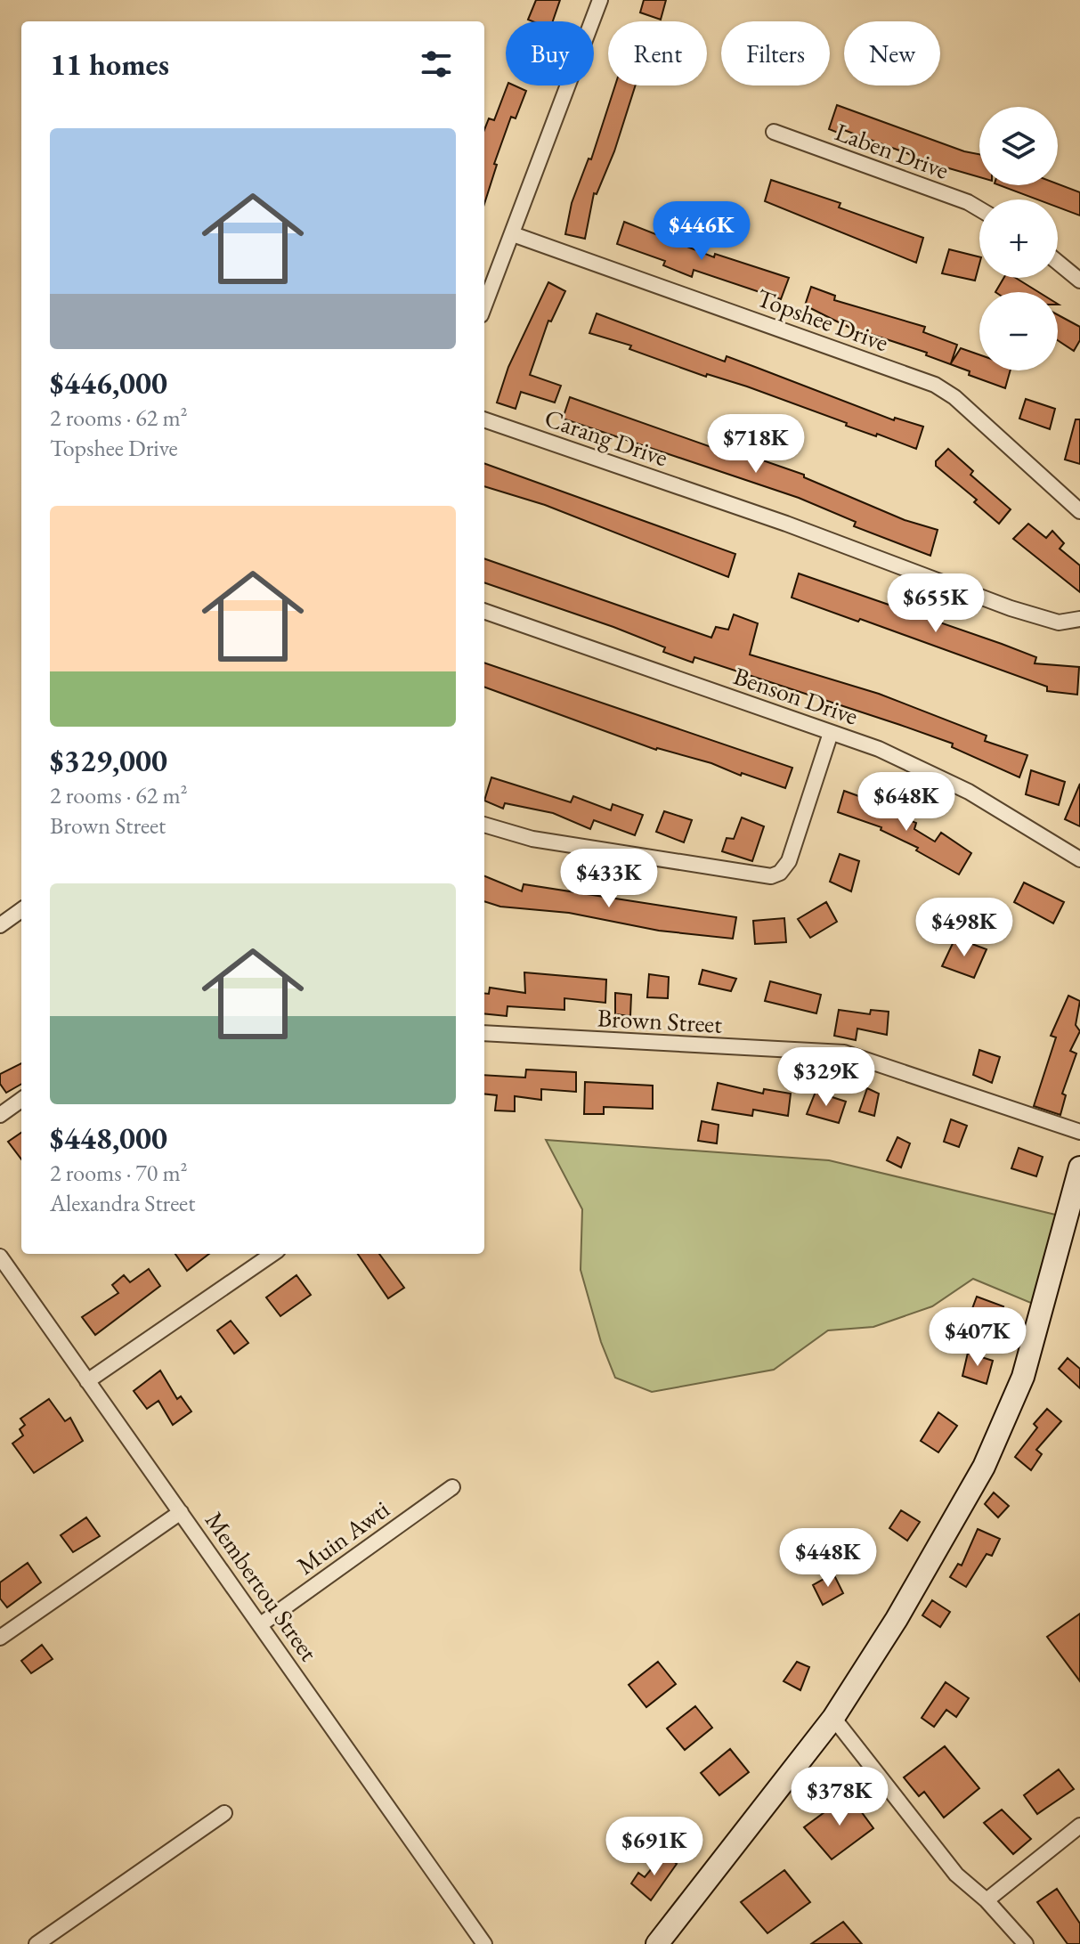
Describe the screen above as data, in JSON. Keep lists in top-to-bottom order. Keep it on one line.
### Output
{"streets":{"street":["Laben Drive","Topshee Drive","Carang Drive","Benson Drive","Brown Street","Muin Awti","Membertou Street"]},"crossings":[["Muin Awti","Membertou Street"]],"page":{"chip":["Buy","Rent","Filters","New"],"heading":"11 homes","map_buttons":["+","−"],"list":[{"name":"$446,000","note":"2 rooms · 62 m² · Topshee Drive"},{"name":"$329,000","note":"2 rooms · 62 m² · Brown Street"},{"name":"$448,000","note":"2 rooms · 70 m² · Alexandra Street"}],"price":["$446K","$718K","$655K","$648K","$433K","$498K","$329K","$407K","$448K","$378K","$691K"]}}
